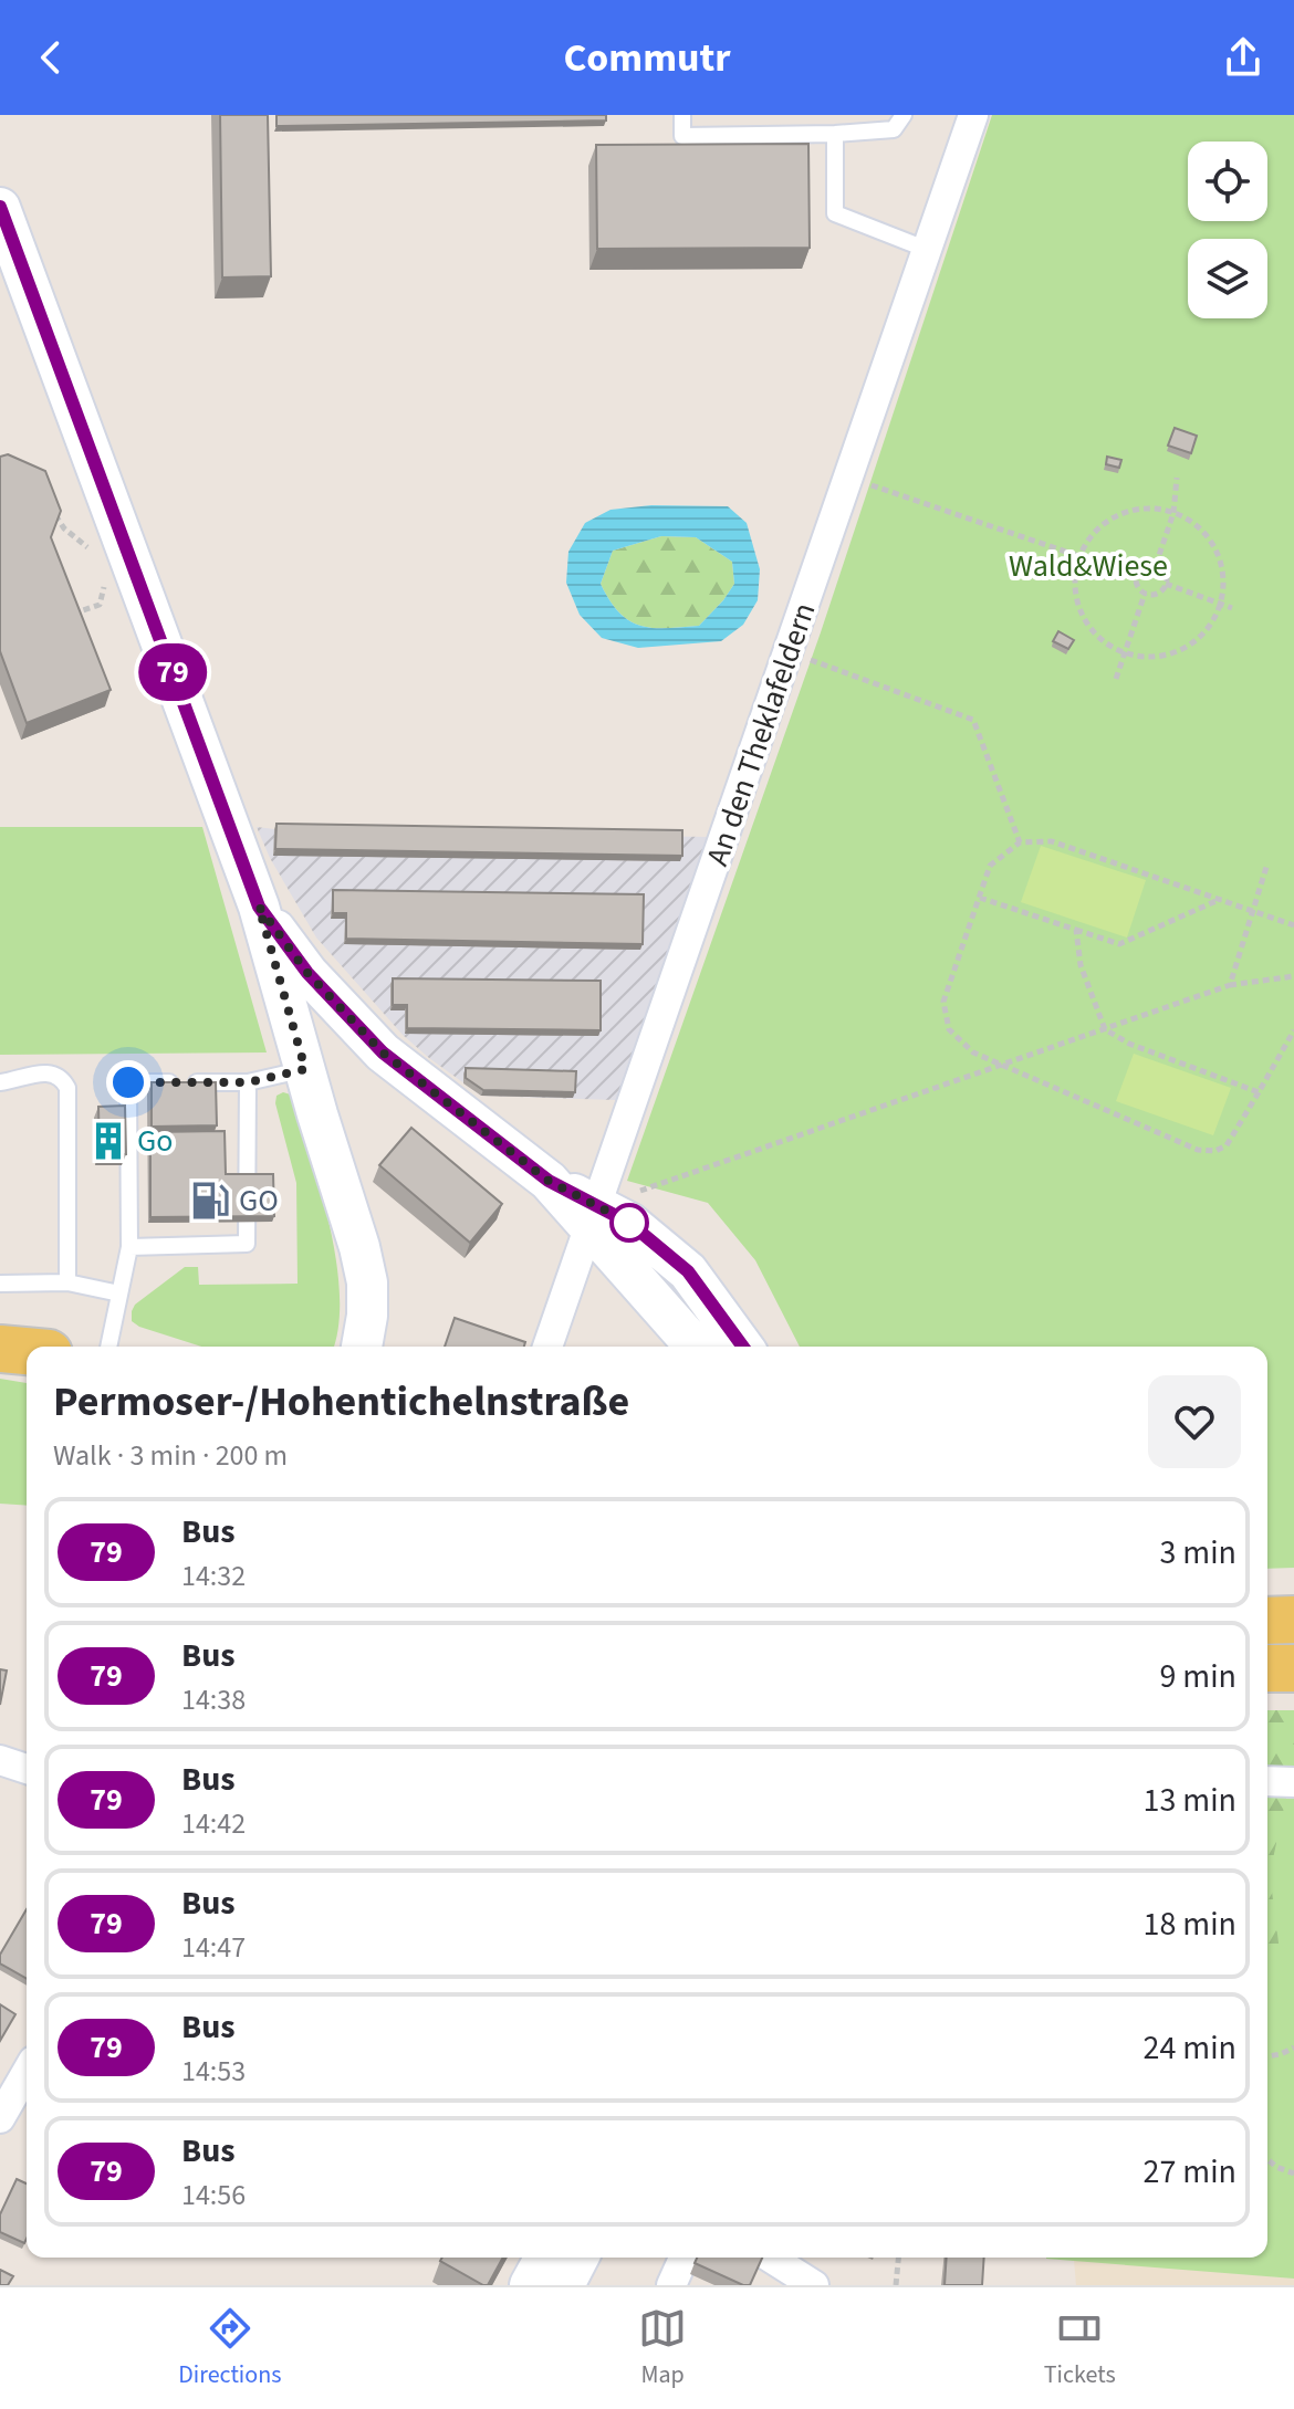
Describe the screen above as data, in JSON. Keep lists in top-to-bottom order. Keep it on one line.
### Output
{"streets":{"street":["An den Theklafeldern"]},"parks":["Wald&Wiese"],"places":{"building":["Go"],"fuel station":["GO"]},"lines":["bus line 79"],"page":{"header":"Commutr","on_map":"79","heading":["Permoser-/Hohentichelnstraße","Walk · 3 min · 200 m"],"list":[{"mark":"79","name":"Bus","note":"14:32","value":"3 min"},{"mark":"79","name":"Bus","note":"14:38","value":"9 min"},{"mark":"79","name":"Bus","note":"14:42","value":"13 min"},{"mark":"79","name":"Bus","note":"14:47","value":"18 min"},{"mark":"79","name":"Bus","note":"14:53","value":"24 min"},{"mark":"79","name":"Bus","note":"14:56","value":"27 min"}],"tabs":["Directions","Map","Tickets"]}}
